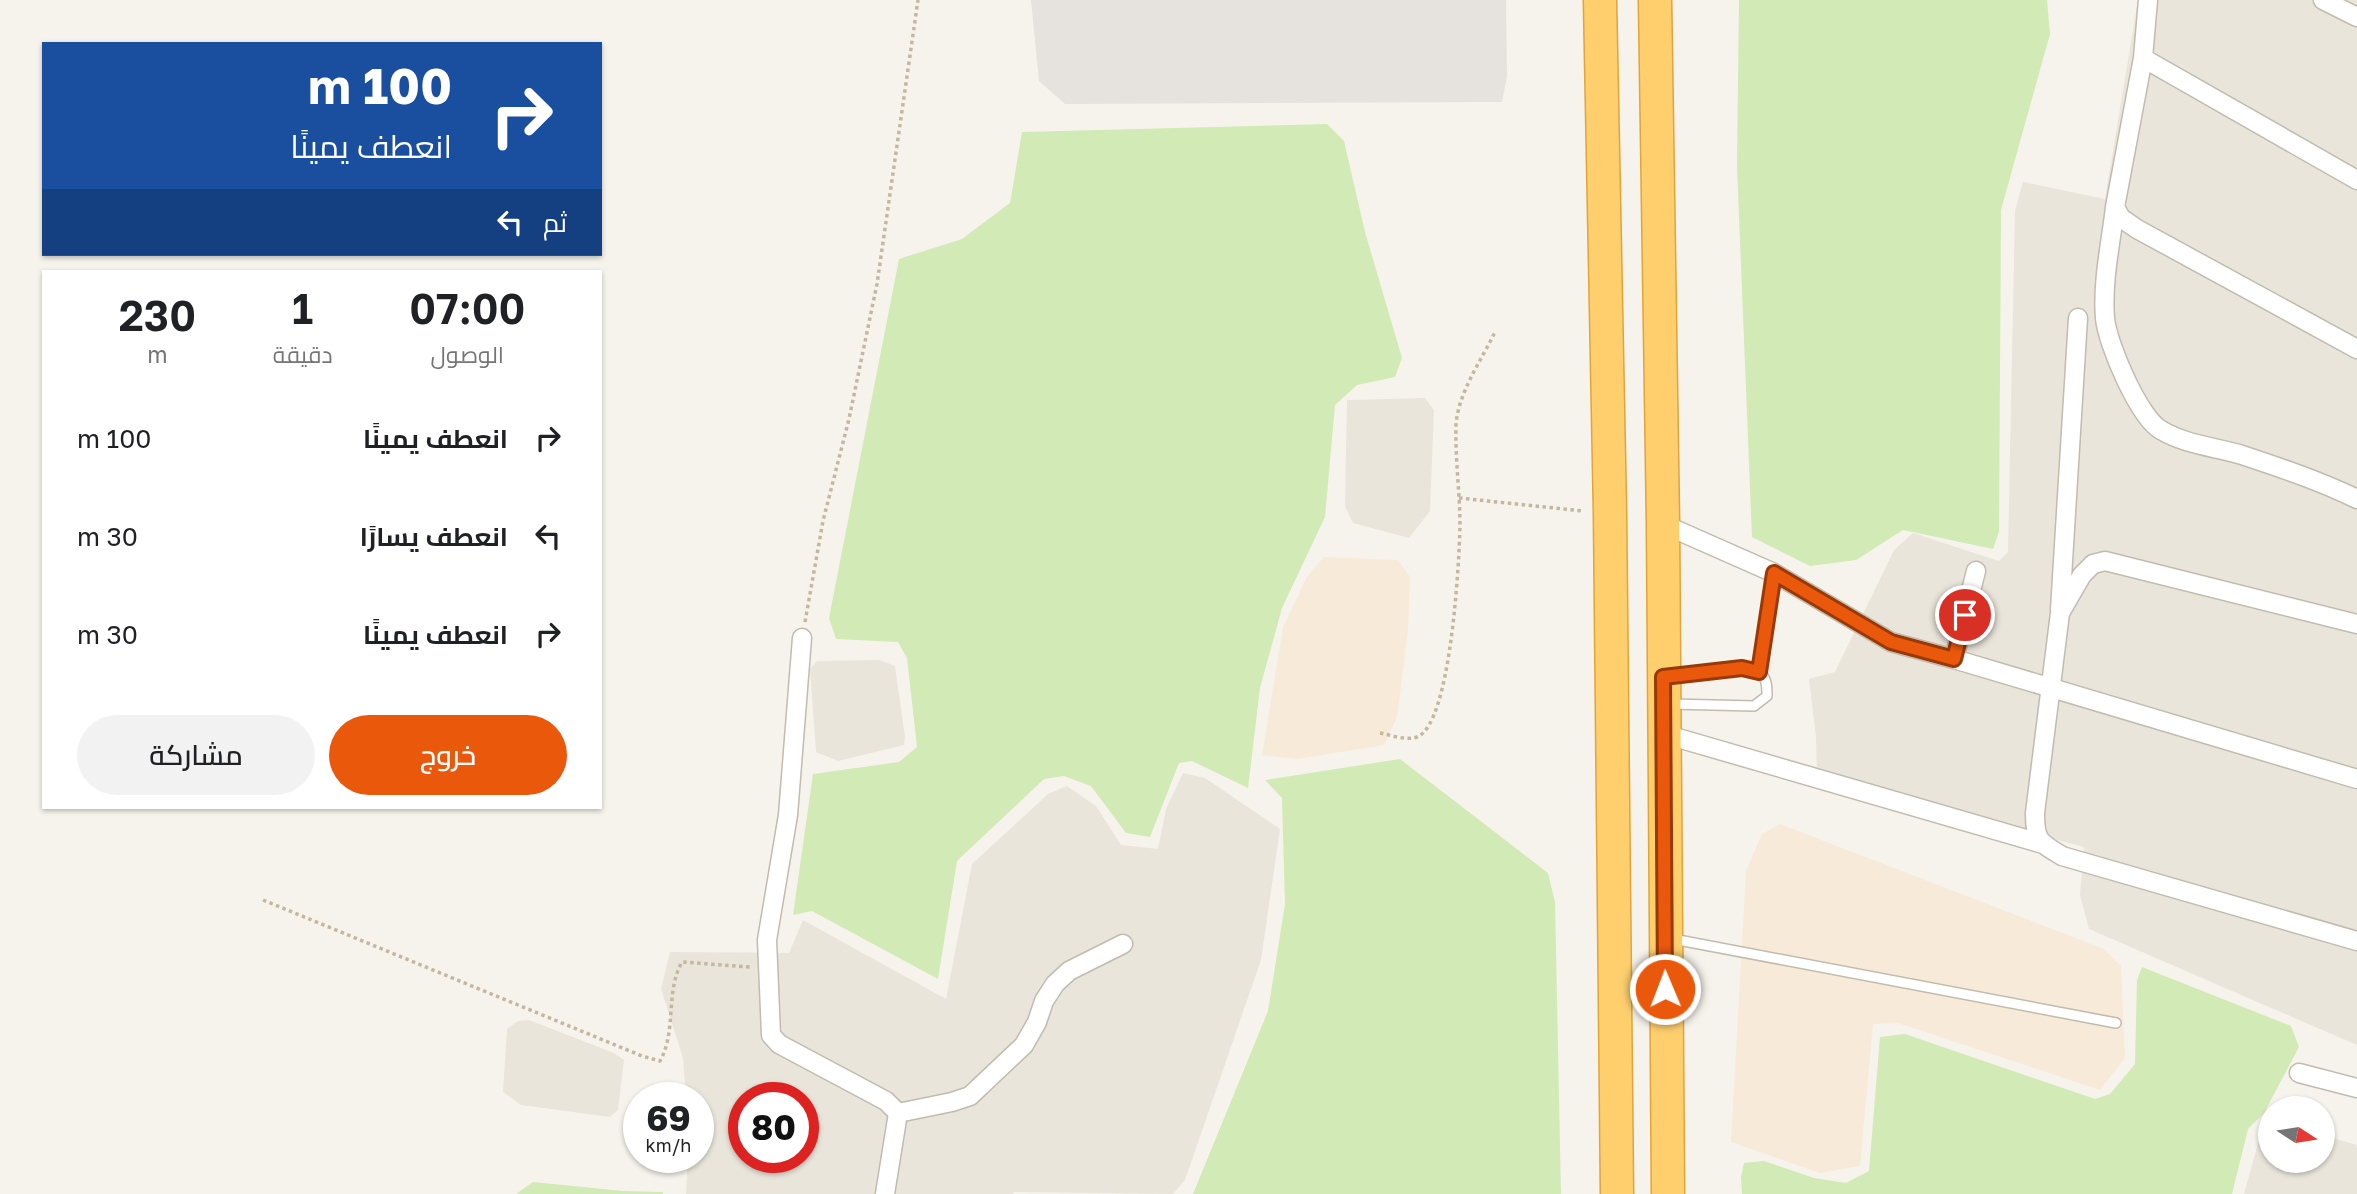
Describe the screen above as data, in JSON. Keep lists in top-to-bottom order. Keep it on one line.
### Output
{"north":"right","page":{"turn":["100 m","انعطف يمينًا"],"then":"ثم","eta":["07:00","الوصول","1","دقيقة","230","m"],"list":[{"name":"انعطف يمينًا","value":"100 m"},{"name":"انعطف يسارًا","value":"30 m"},{"name":"انعطف يمينًا","value":"30 m"}],"buttons":["خروج","مشاركة"],"speed":"69 km/h","limit":"80"}}
